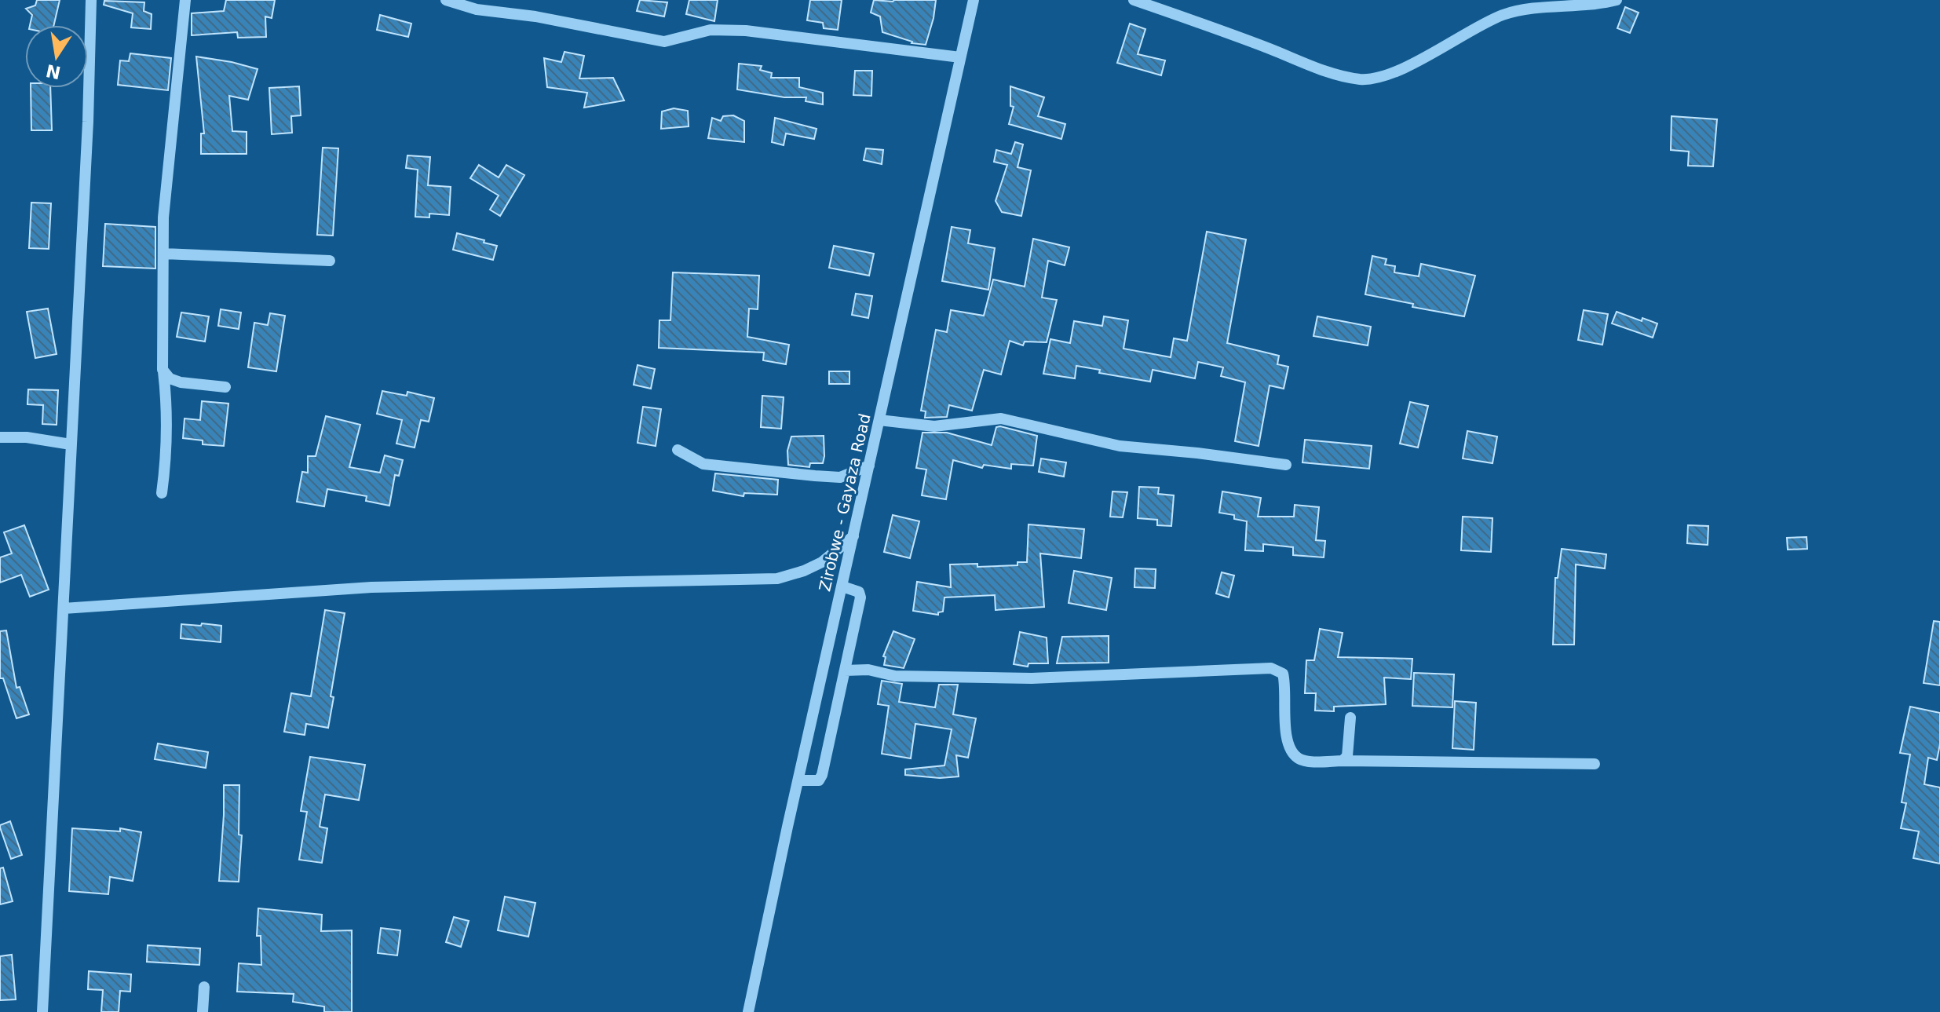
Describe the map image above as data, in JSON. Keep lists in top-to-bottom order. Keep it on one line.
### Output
{"streets":{"street":["Zirobwe - Gayaza Road"]},"north":"bottom"}
